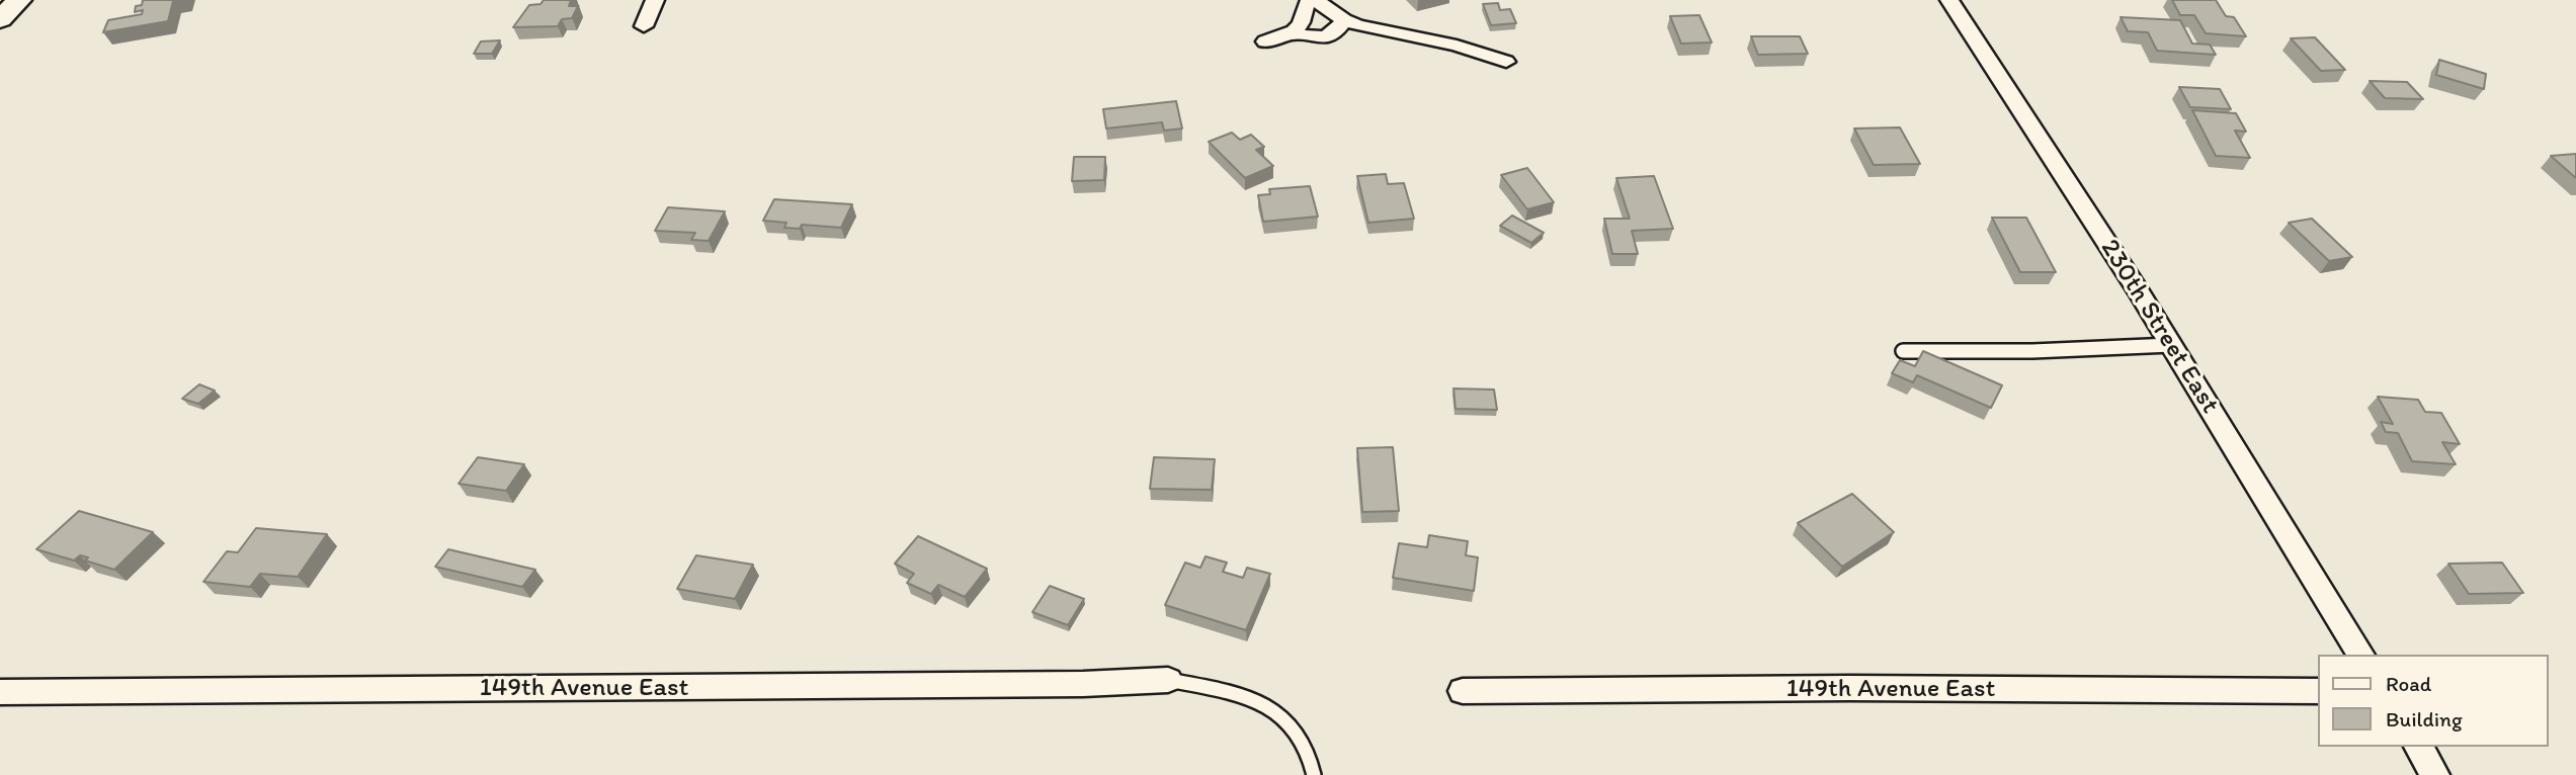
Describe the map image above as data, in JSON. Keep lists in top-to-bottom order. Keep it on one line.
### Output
{"streets":{"street":["230th Street East","149th Avenue East"]},"legend":["Road","Building"]}
